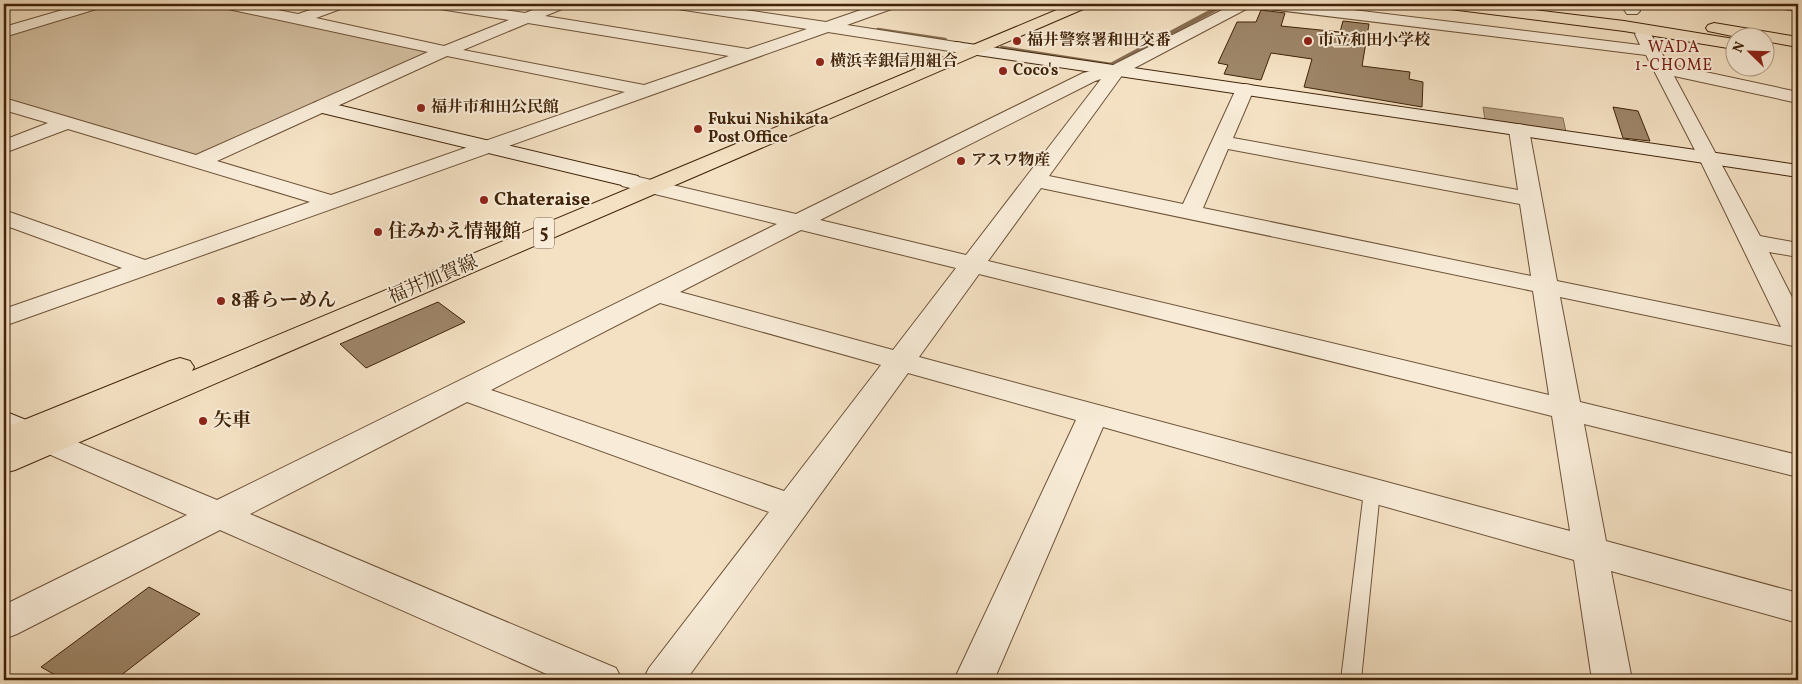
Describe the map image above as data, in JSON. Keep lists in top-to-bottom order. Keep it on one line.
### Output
{"streets":{"main road":["5","福井加賀線"]},"districts":["WADA 1-CHOME"],"places":["福井警察署和田交番","市立和田小学校","横浜幸銀信用組合","Coco's","福井市和田公民館","Fukui Nishikata Post Office","アスワ物産","Chateraise","住みかえ情報館","8番らーめん","矢車"],"north":"top left"}
